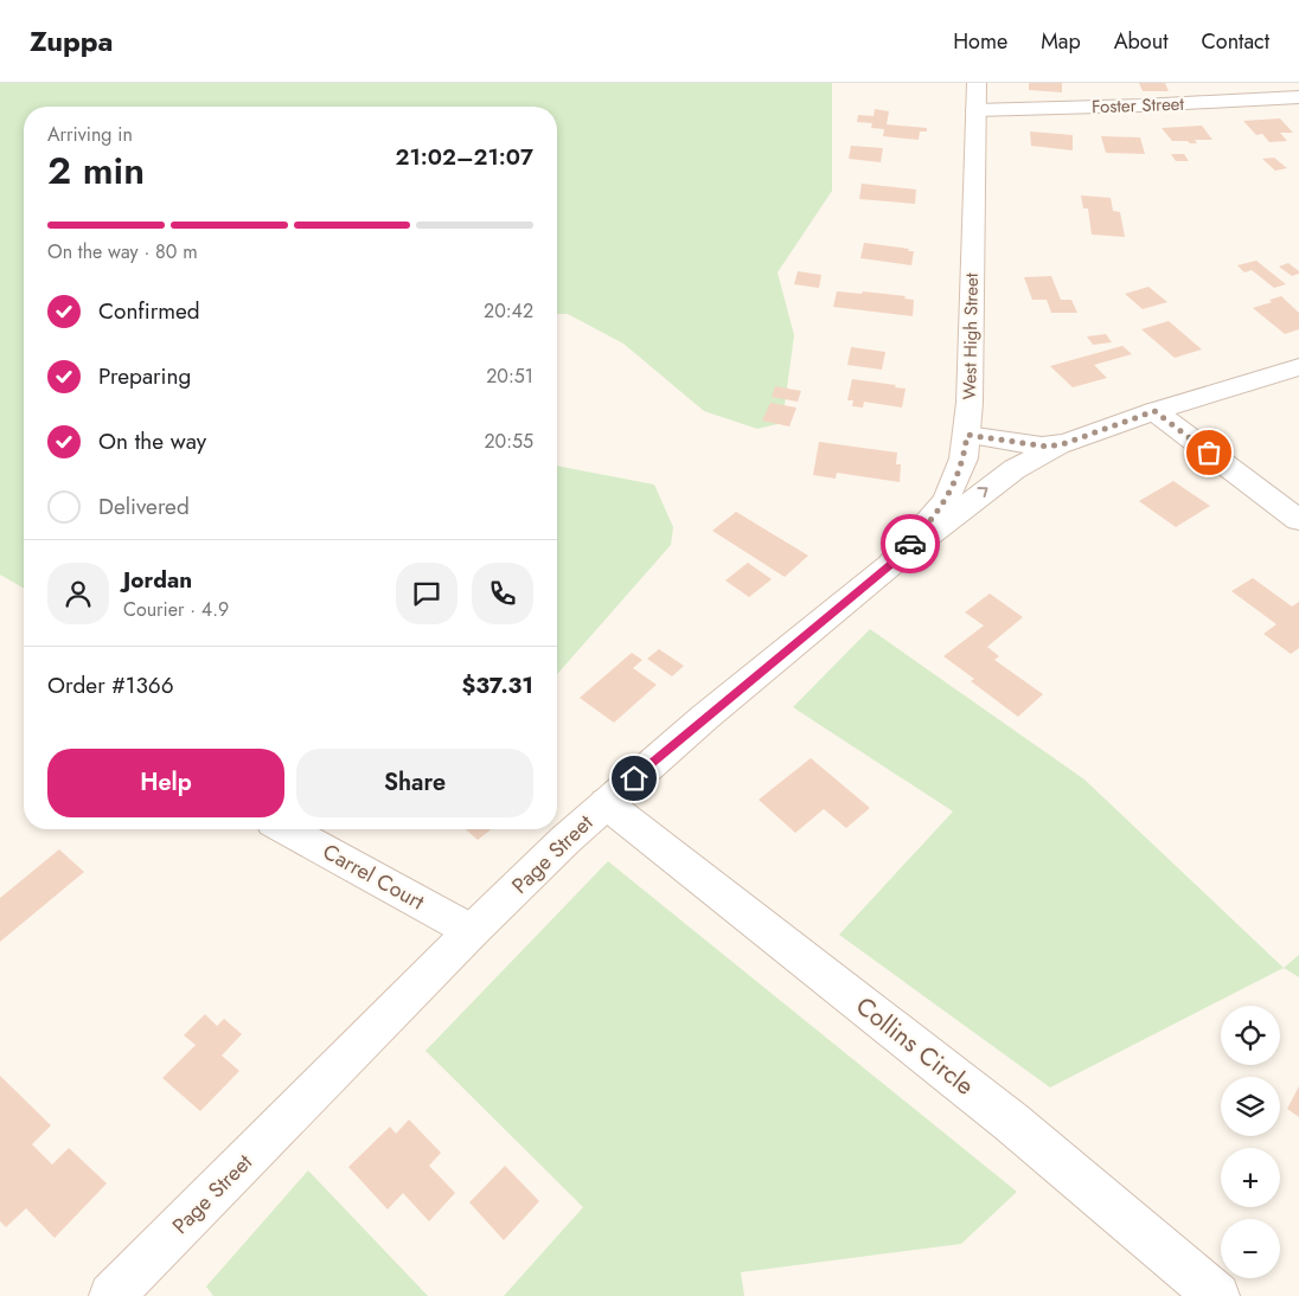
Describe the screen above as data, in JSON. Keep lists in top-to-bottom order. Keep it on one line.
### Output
{"streets":{"street":["Foster Street","West High Street","Page Street","Carrel Court","Collins Circle"]},"crossings":[["Foster Street","West High Street"],["West High Street","Page Street"],["Page Street","Carrel Court"],["Page Street","Collins Circle"]],"page":{"header":"Zuppa","nav":["Home","Map","About","Contact"],"heading":["2 min","Arriving in","21:02–21:07"],"panel":["Jordan","Courier · 4.9","Order #1366","$37.31"],"bar":"On the way · 80 m","list":[["Confirmed","20:42"],["Preparing","20:51"],["On the way","20:55"],"Delivered"],"buttons":["Help","Share"],"map_buttons":["+","−"]}}
